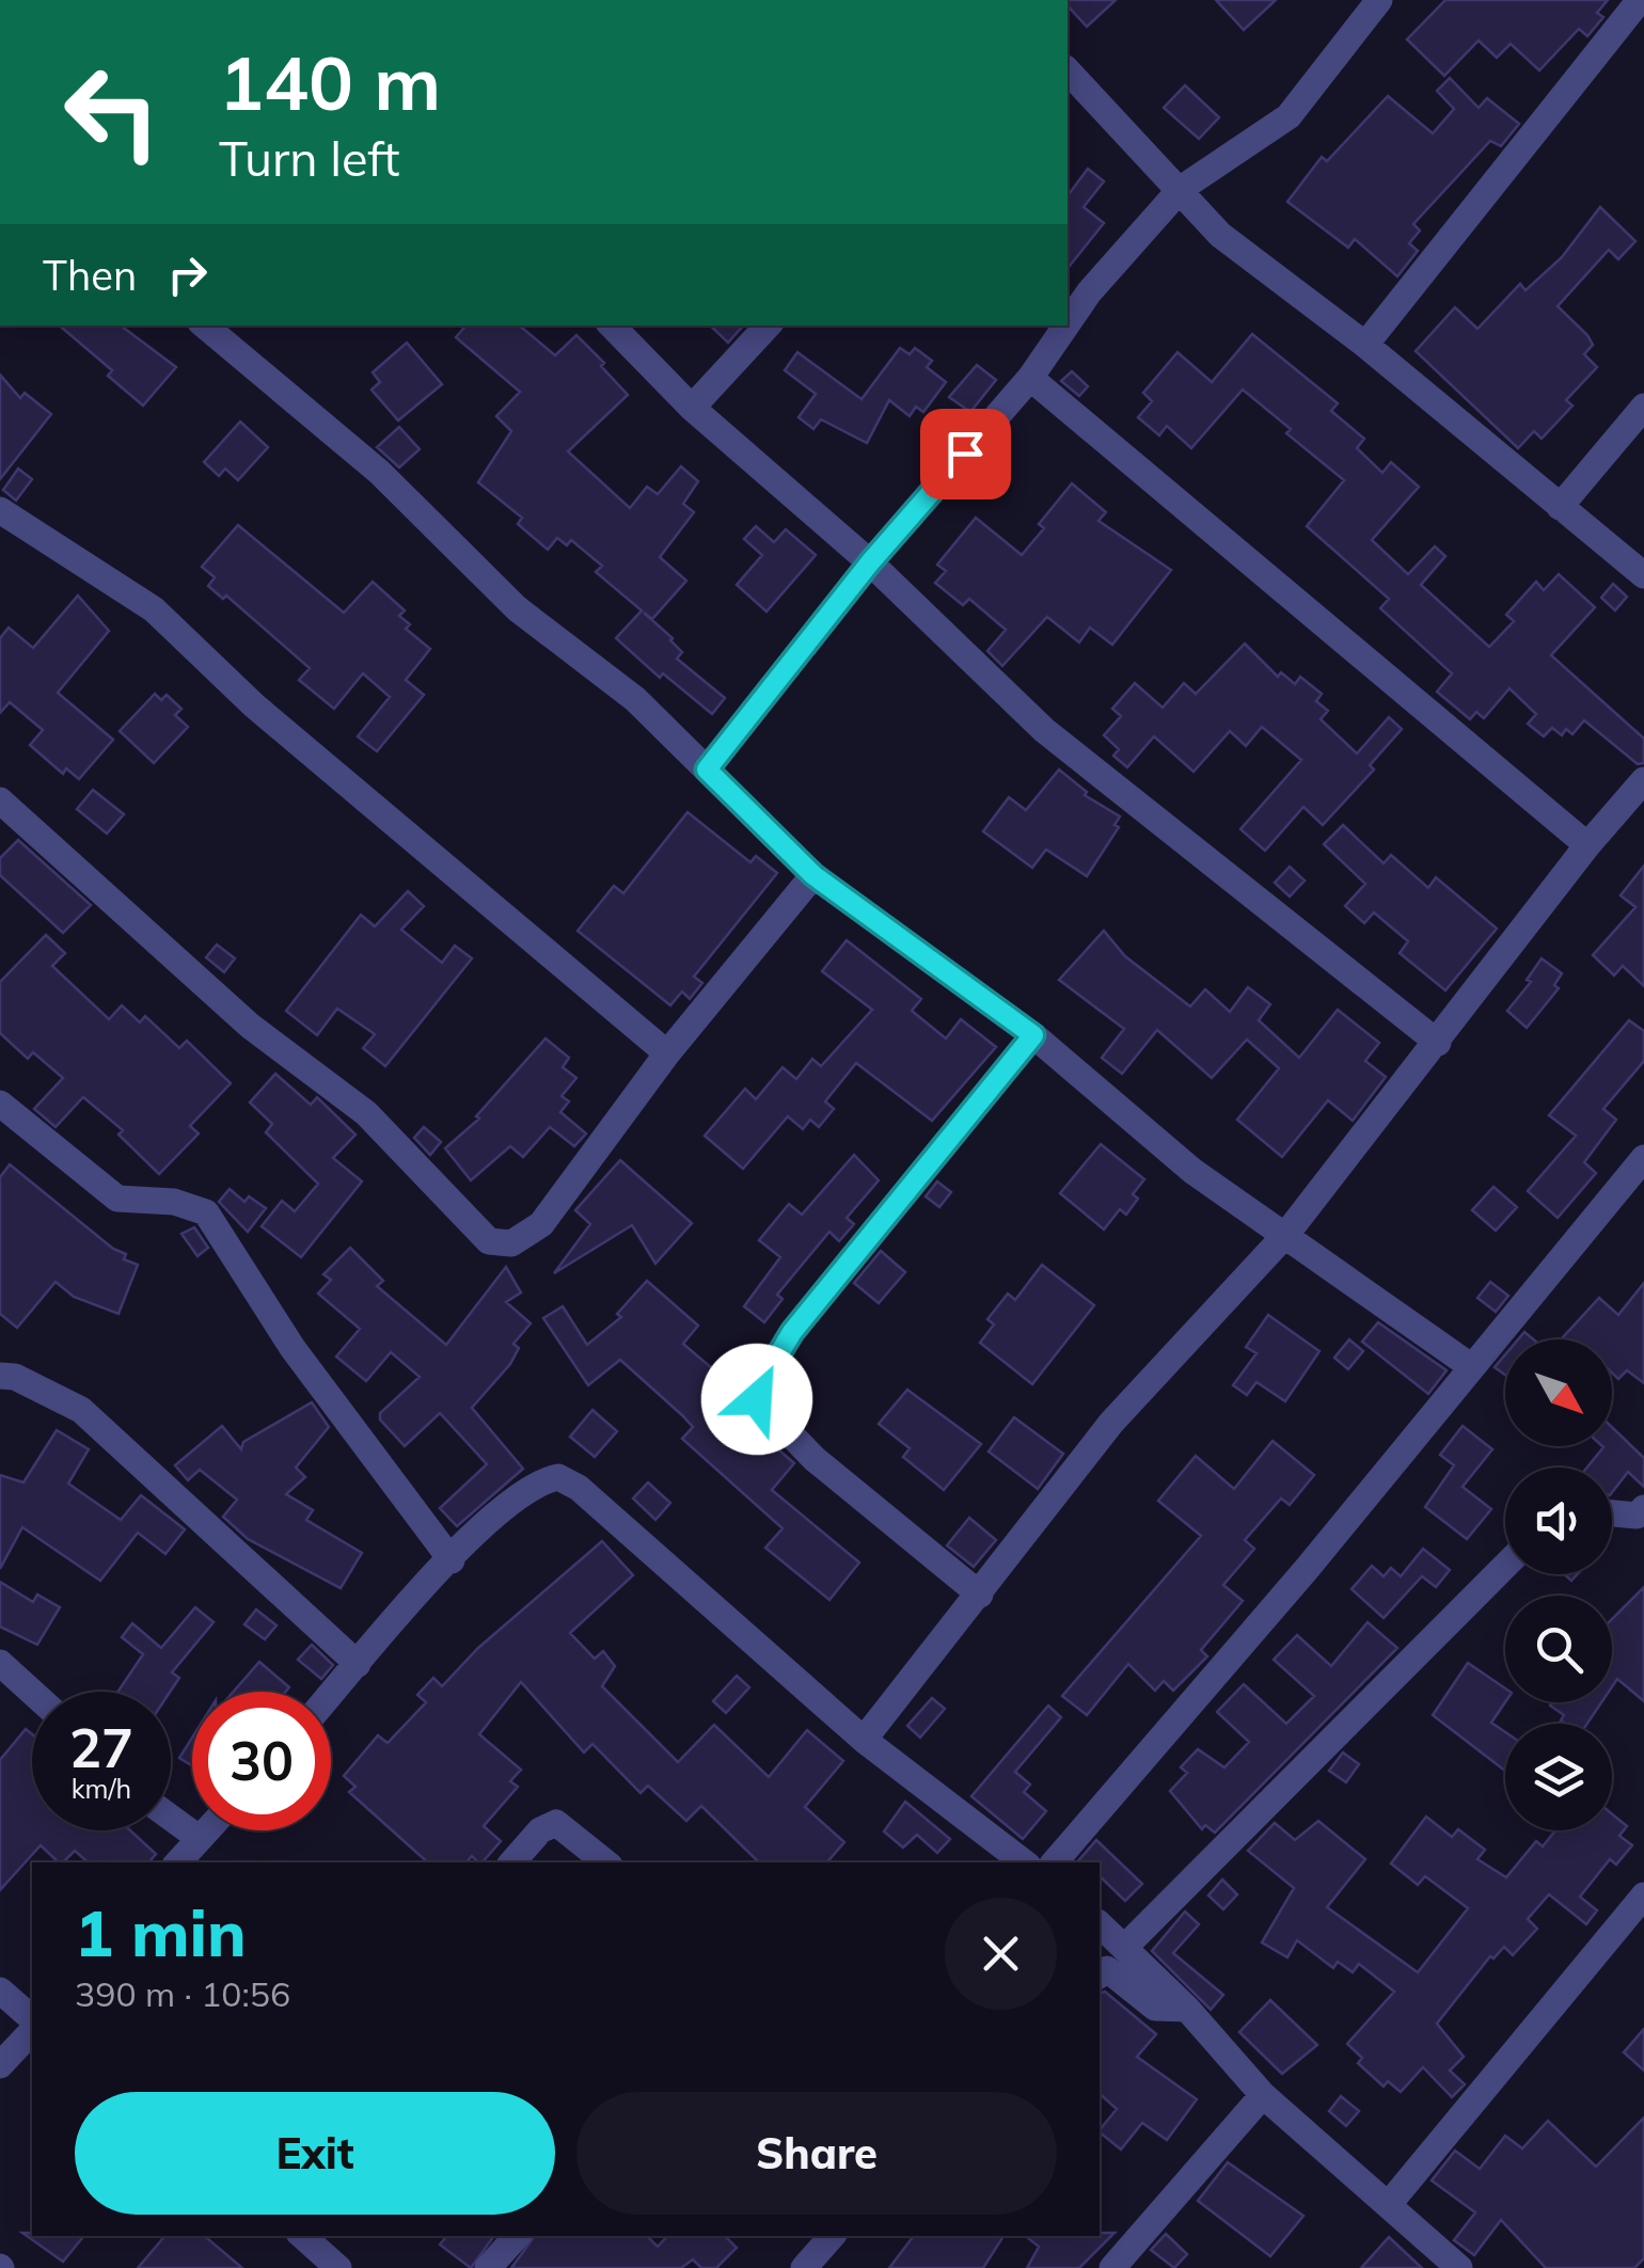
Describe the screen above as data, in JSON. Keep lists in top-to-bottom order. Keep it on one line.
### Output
{"north":"bottom right","page":{"turn":["140 m","Turn left"],"then":"Then","speed":"27 km/h","limit":"30","heading":["1 min","390 m · 10:56"],"buttons":["Exit","Share"]}}
